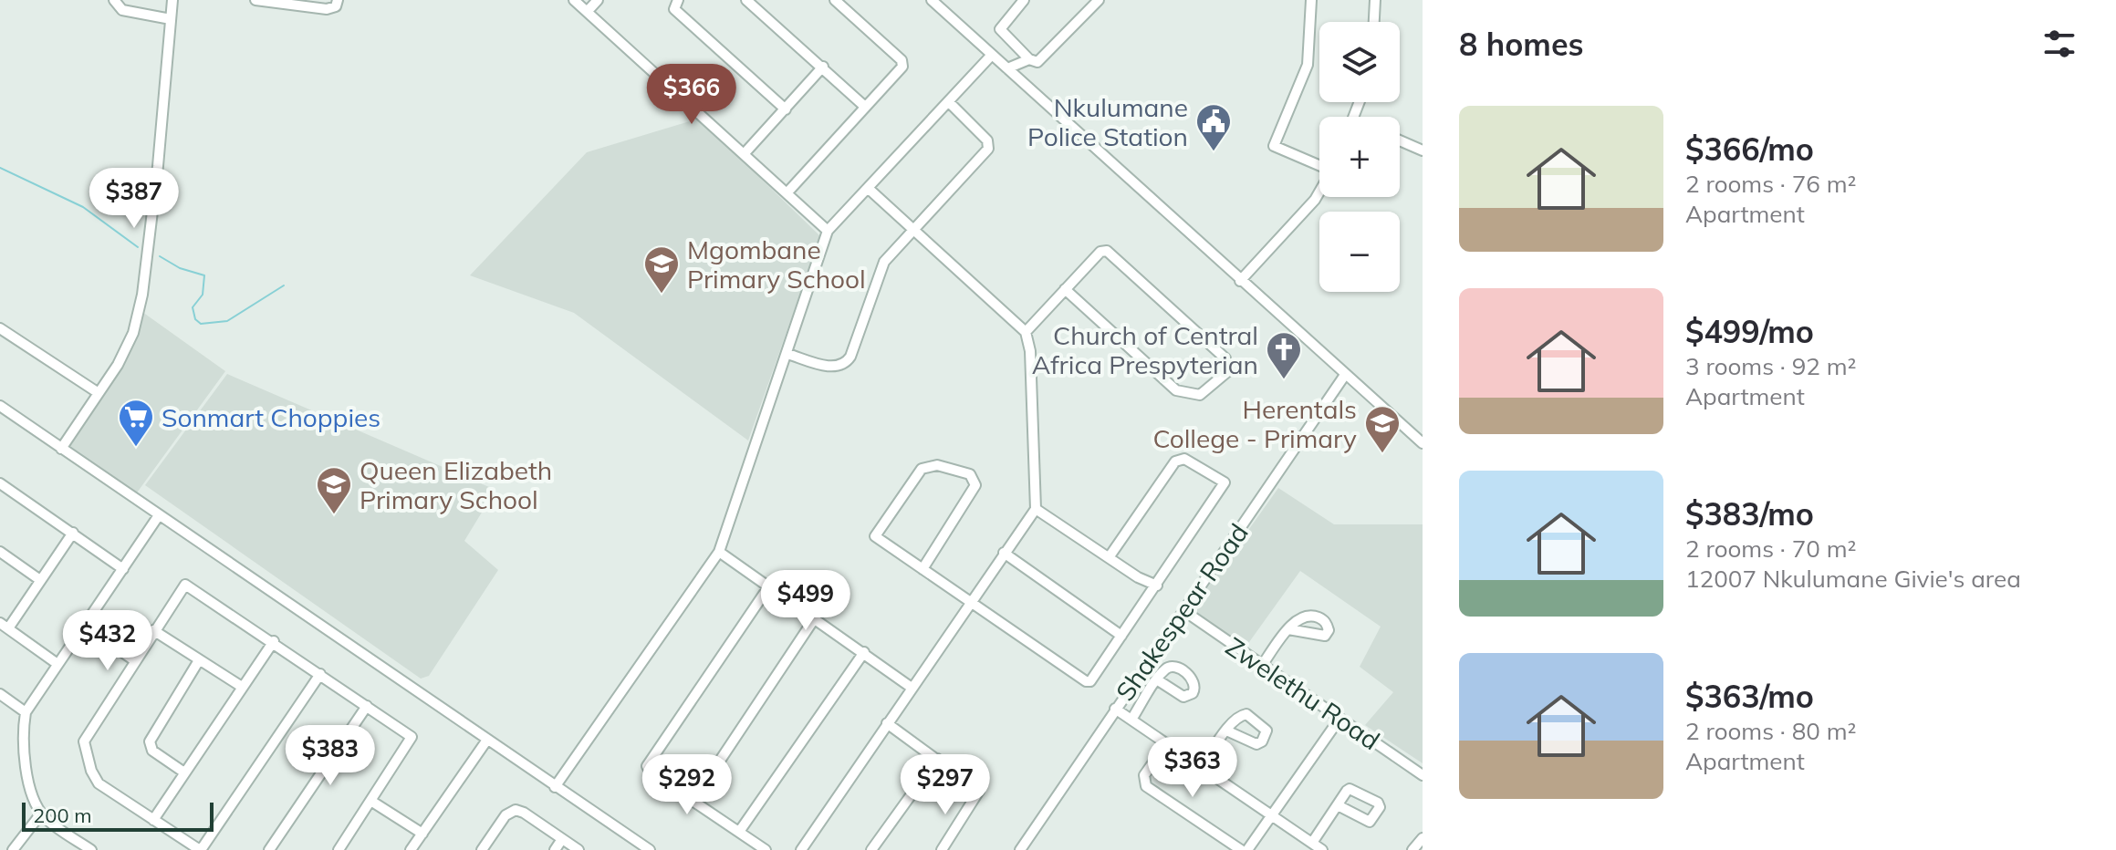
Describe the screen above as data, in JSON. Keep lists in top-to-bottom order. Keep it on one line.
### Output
{"streets":{"street":["Shakespear Road","Zwelethu Road"]},"crossings":[["Shakespear Road","Zwelethu Road"]],"places":{"public building":["Nkulumane Police Station"],"school or university":["Mgombane Primary School","Herentals College - Primary","Queen Elizabeth Primary School"],"church":["Church of Central Africa Prespyterian"],"supermarket":["Sonmart Choppies"]},"scale_bar":"200 m","page":{"heading":"8 homes","map_buttons":["+","−"],"price":["$366","$387","$499","$432","$383","$363","$292","$297"],"list":[{"name":"$366/mo","note":"2 rooms · 76 m² · Apartment"},{"name":"$499/mo","note":"3 rooms · 92 m² · Apartment"},{"name":"$383/mo","note":"2 rooms · 70 m² · 12007 Nkulumane Givie's area"},{"name":"$363/mo","note":"2 rooms · 80 m² · Apartment"}],"scale":"200 m"}}
